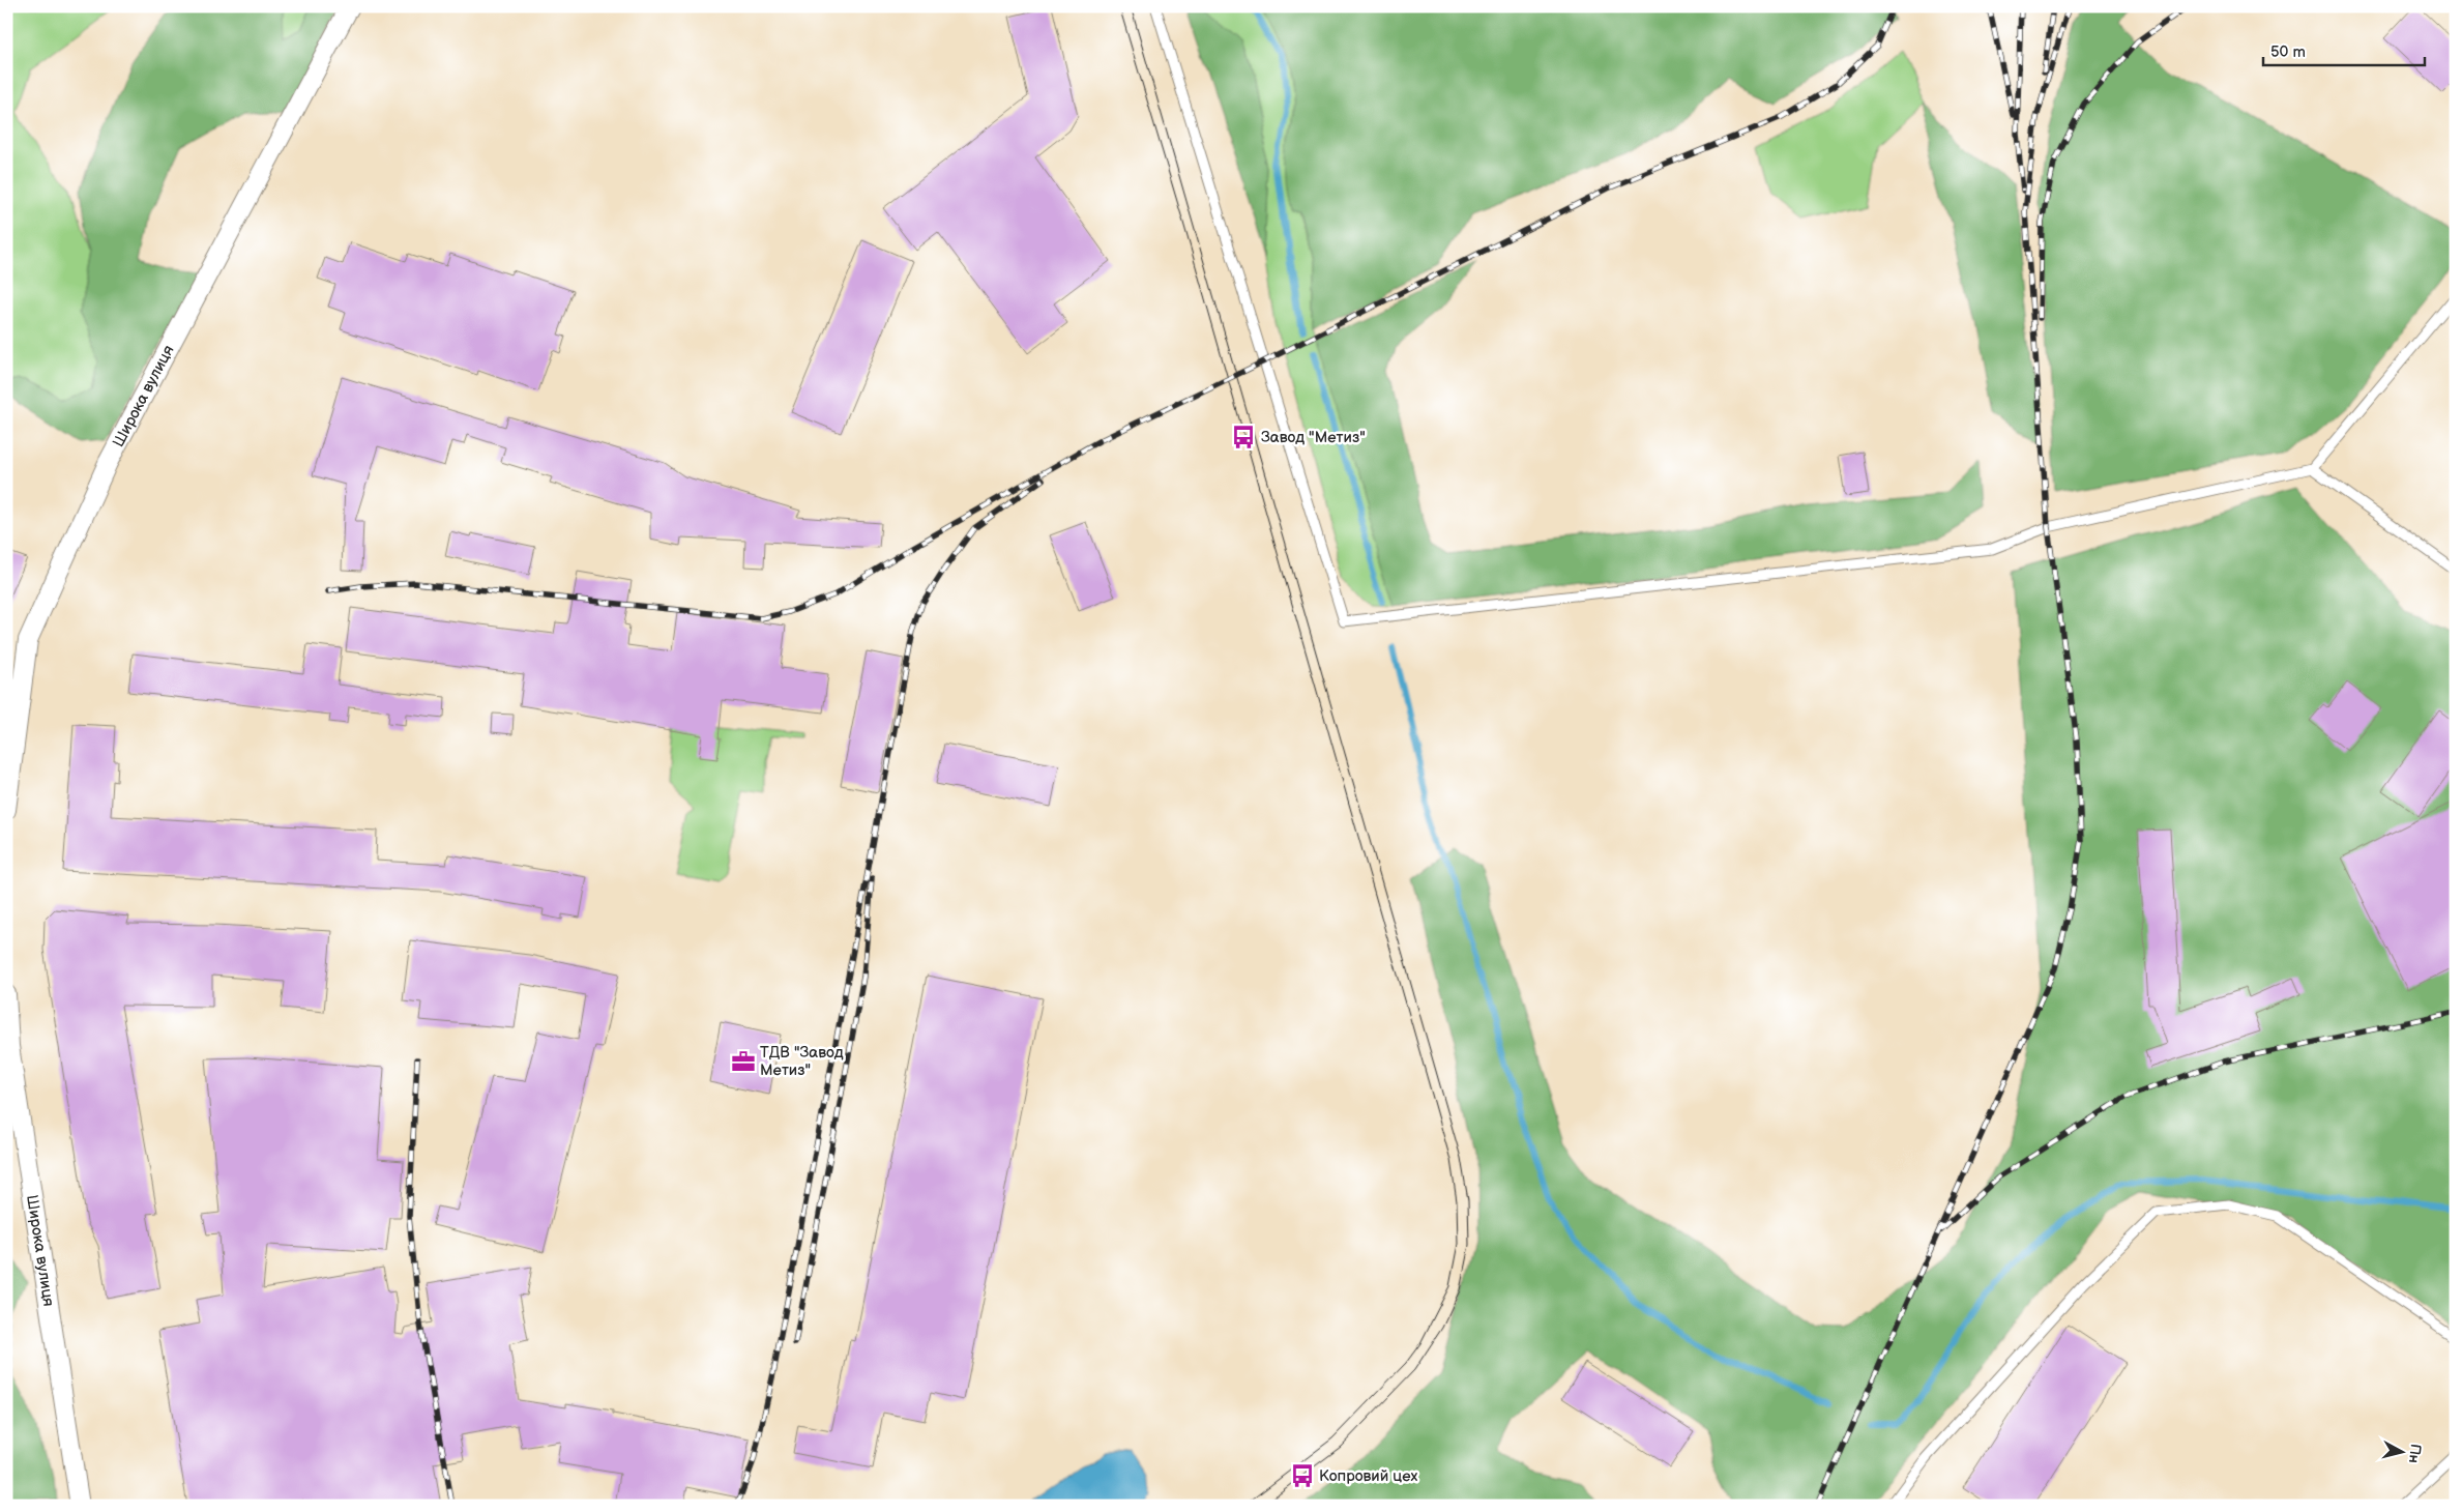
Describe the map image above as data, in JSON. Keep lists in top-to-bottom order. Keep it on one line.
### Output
{"streets":{"street":["Широка вулиця"]},"places":{"bus stop":["Завод \"Метиз\"","Копровий цех"],"office":["ТДВ \"Завод Метиз\""]},"scale_bar":"50 m","north":"right"}
